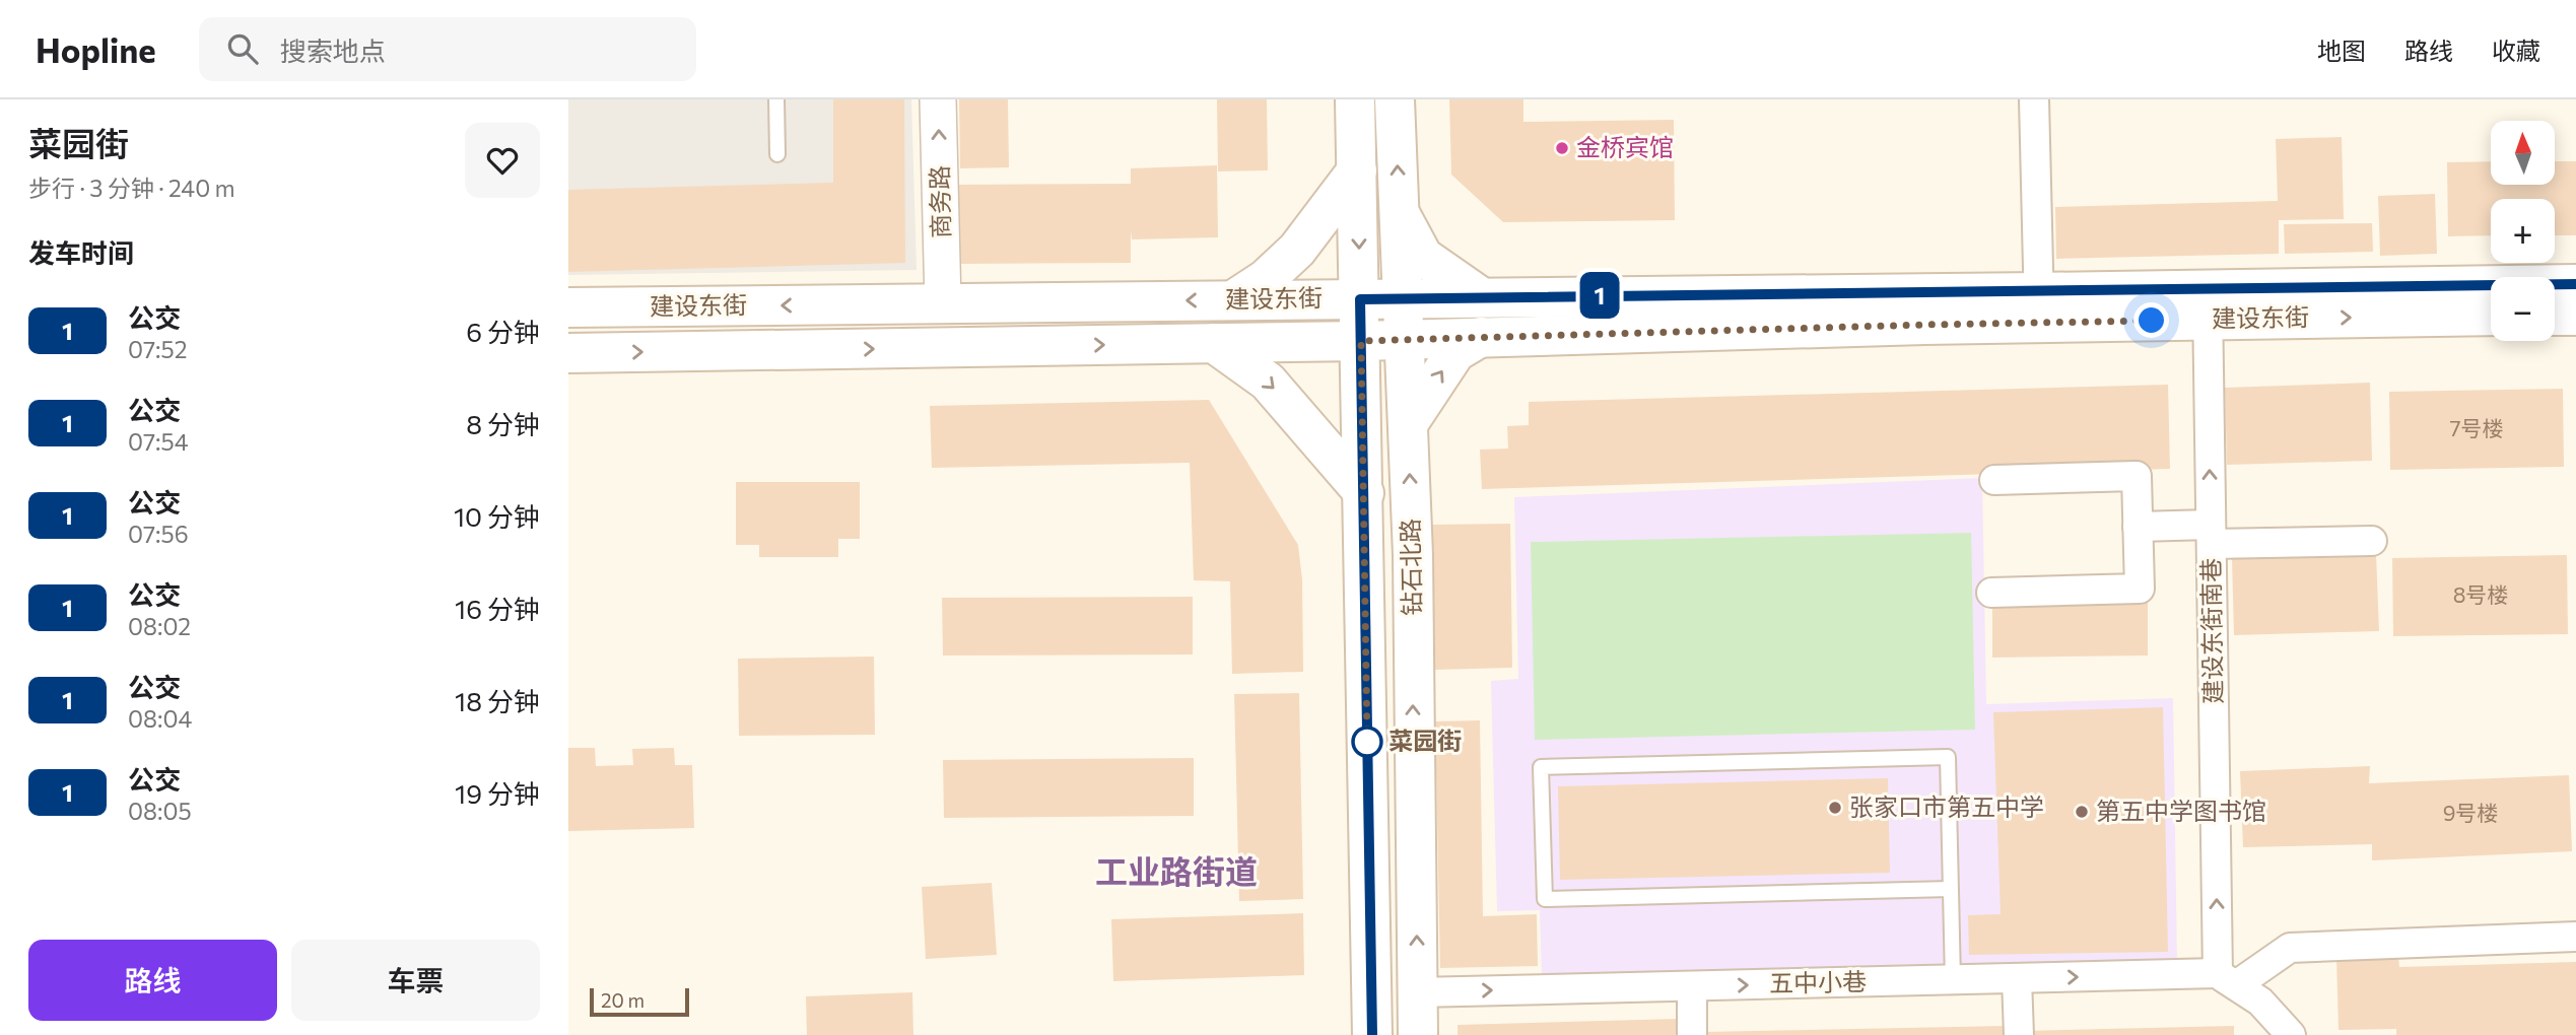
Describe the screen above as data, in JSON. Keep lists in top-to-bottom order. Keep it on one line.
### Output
{"streets":{"main road":["建设东街","钻石北路"],"street":["商务路","建设东街南巷","五中小巷"]},"crossings":[["商务路","建设东街"],["建设东街","钻石北路"],["建设东街","建设东街南巷"],["钻石北路","五中小巷"],["建设东街南巷","五中小巷"]],"one_way":["商务路","建设东街南巷","五中小巷"],"districts":["工业路街道"],"places":["金桥宾馆","菜园街","张家口市第五中学","第五中学图书馆"],"lines":["bus line 1"],"house_numbers":["7号楼","8号楼","9号楼"],"scale_bar":"20 m","north":"top","page":{"header":"Hopline","search":"搜索地点","nav":["地图","路线","收藏"],"heading":[["菜园街","步行 · 3 分钟 · 240 m"],"发车时间"],"on_map":"1","map_buttons":["+","−"],"list":[{"mark":"1","name":"公交","note":"07:52","value":"6 分钟"},{"mark":"1","name":"公交","note":"07:54","value":"8 分钟"},{"mark":"1","name":"公交","note":"07:56","value":"10 分钟"},{"mark":"1","name":"公交","note":"08:02","value":"16 分钟"},{"mark":"1","name":"公交","note":"08:04","value":"18 分钟"},{"mark":"1","name":"公交","note":"08:05","value":"19 分钟"}],"buttons":["路线","车票"],"scale":"20 m"}}
